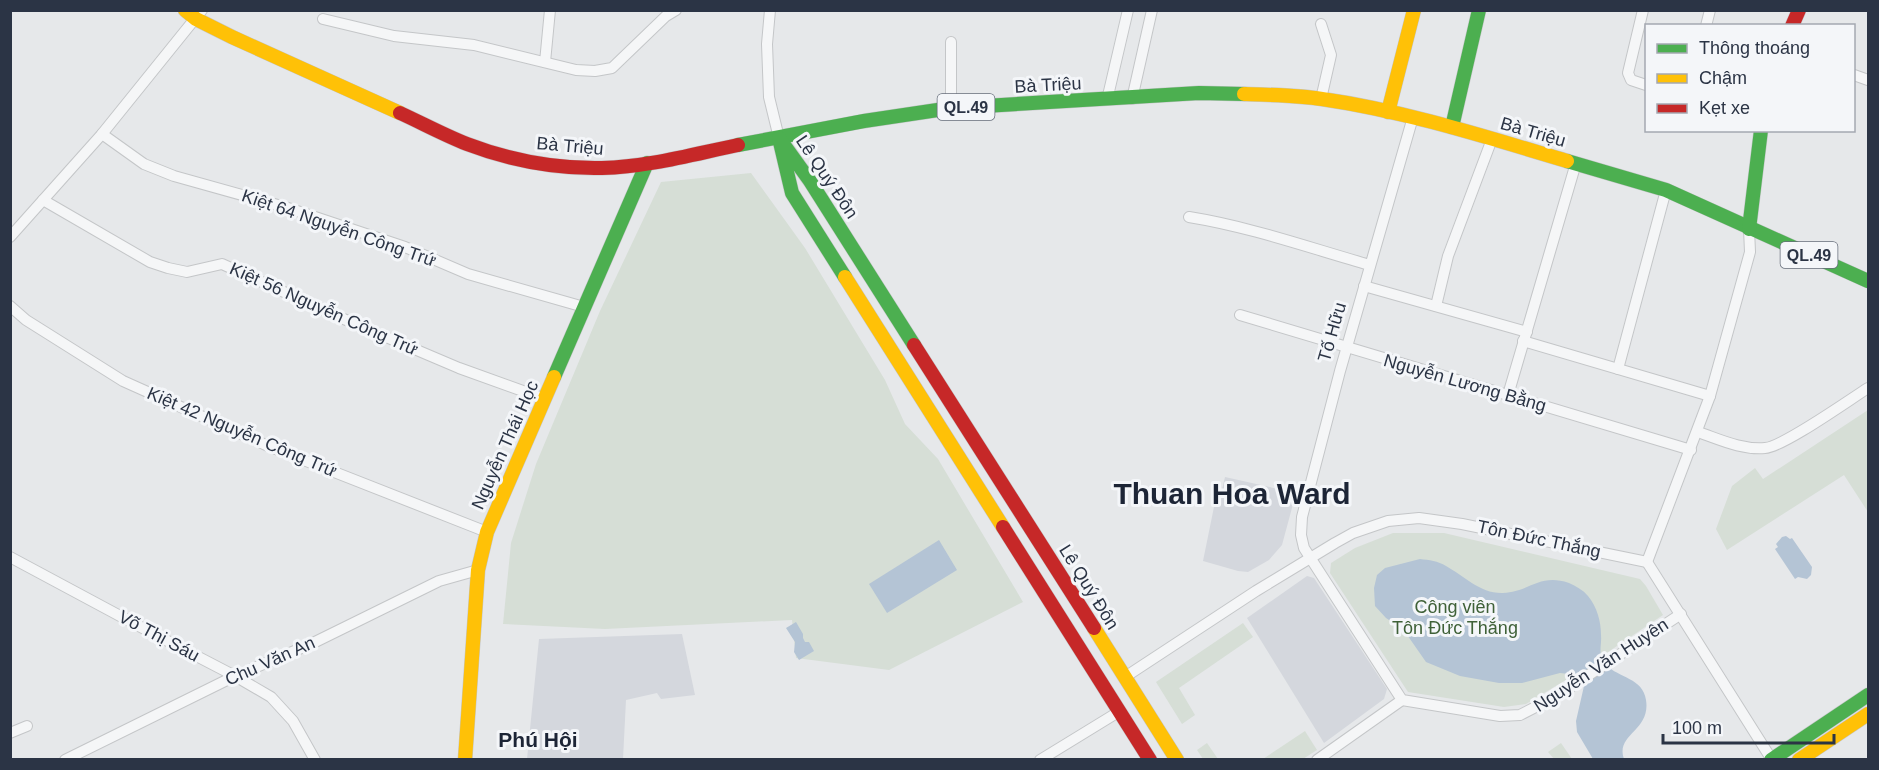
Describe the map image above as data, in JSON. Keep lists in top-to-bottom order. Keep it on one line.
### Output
{"streets":{"main road":["Bà Triệu","QL.49","Lê Quý Đôn","Nguyễn Thái Học"],"street":["Kiệt 64 Nguyễn Công Trứ","Kiệt 56 Nguyễn Công Trứ","Tố Hữu","Nguyễn Lương Bằng","Kiệt 42 Nguyễn Công Trứ","Tôn Đức Thắng","Võ Thị Sáu","Chu Văn An","Nguyễn Văn Huyên"]},"crossings":[["Bà Triệu","Lê Quý Đôn"],["Bà Triệu","Tố Hữu"],["Bà Triệu","Nguyễn Thái Học"],["Lê Quý Đôn","Tôn Đức Thắng"],["Kiệt 64 Nguyễn Công Trứ","Nguyễn Thái Học"],["Kiệt 56 Nguyễn Công Trứ","Nguyễn Thái Học"],["Tố Hữu","Nguyễn Lương Bằng"],["Tố Hữu","Tôn Đức Thắng"],["Kiệt 42 Nguyễn Công Trứ","Nguyễn Thái Học"],["Nguyễn Thái Học","Chu Văn An"],["Võ Thị Sáu","Chu Văn An"]],"districts":["Thuan Hoa Ward","Phú Hội"],"parks":["Công viên Tôn Đức Thắng"],"legend":["Thông thoáng","Chậm","Kẹt xe"],"scale_bar":"100 m"}
